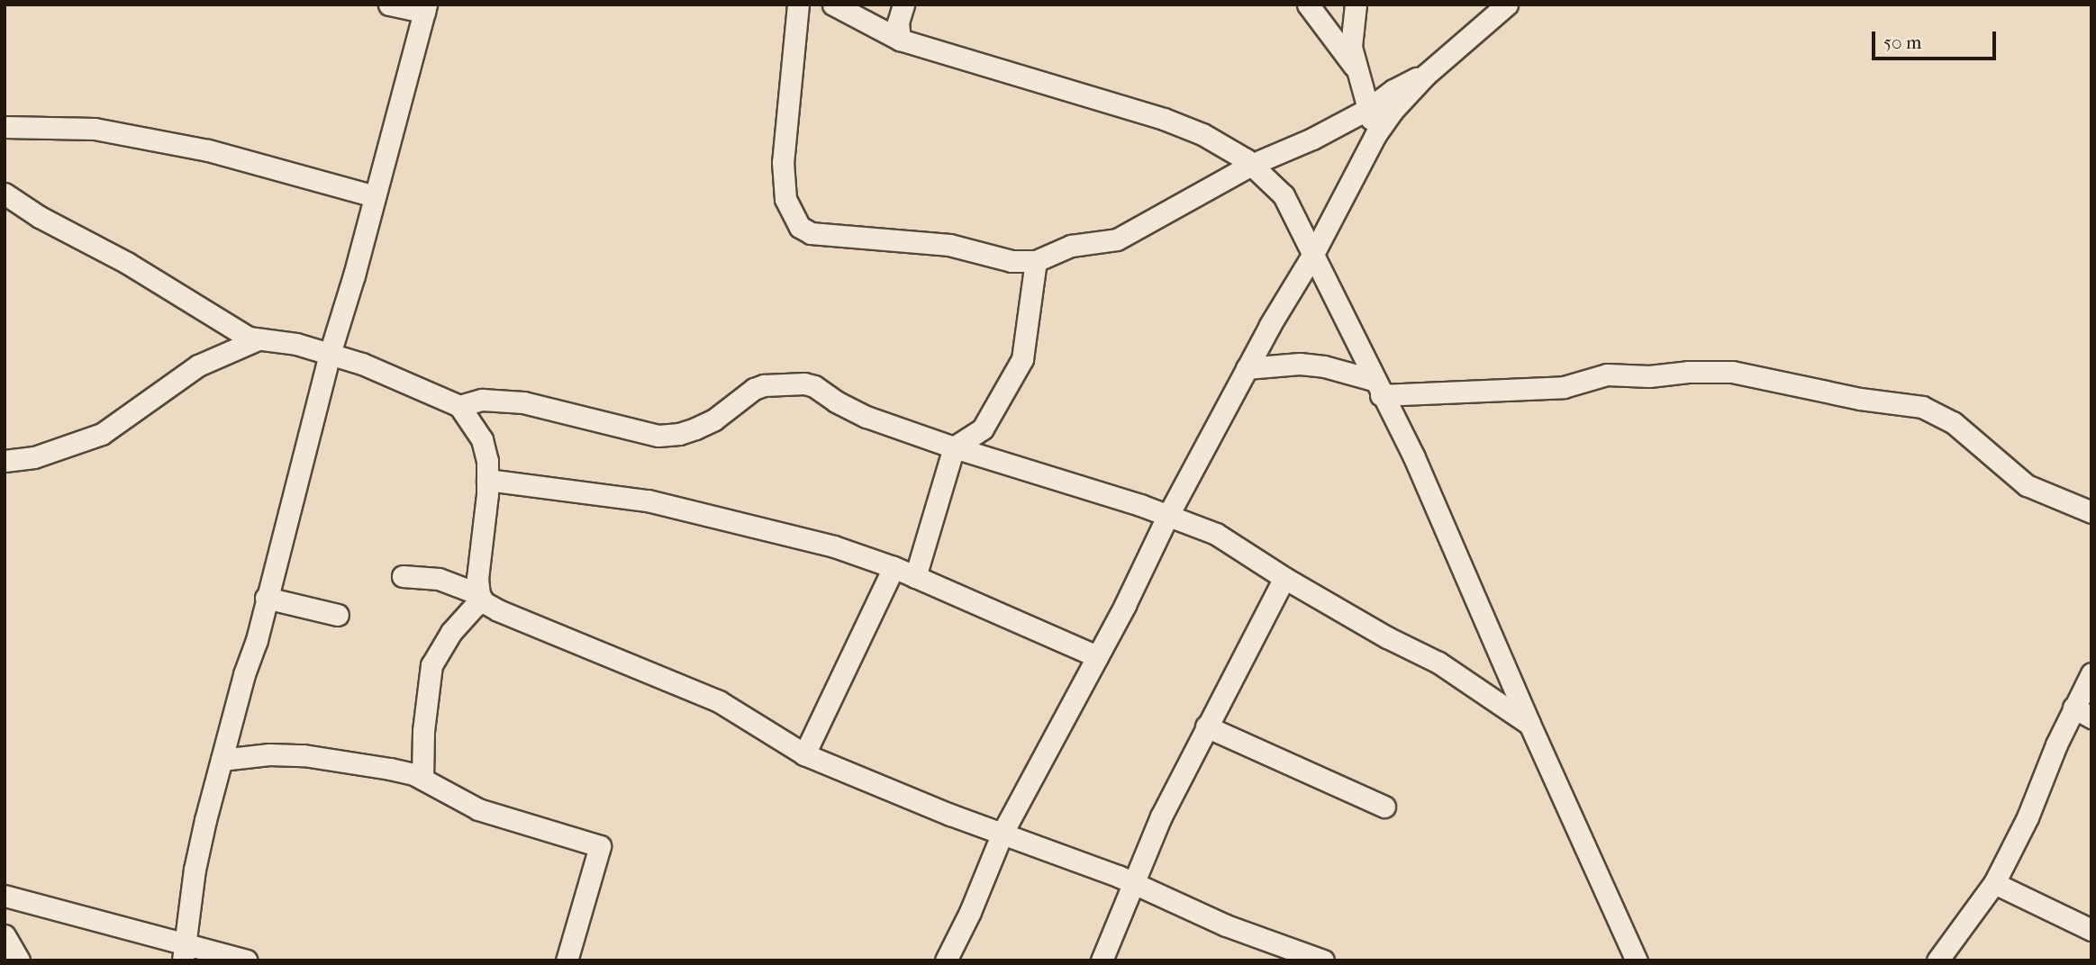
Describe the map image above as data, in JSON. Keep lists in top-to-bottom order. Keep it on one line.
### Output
{"scale_bar":"50 m"}
